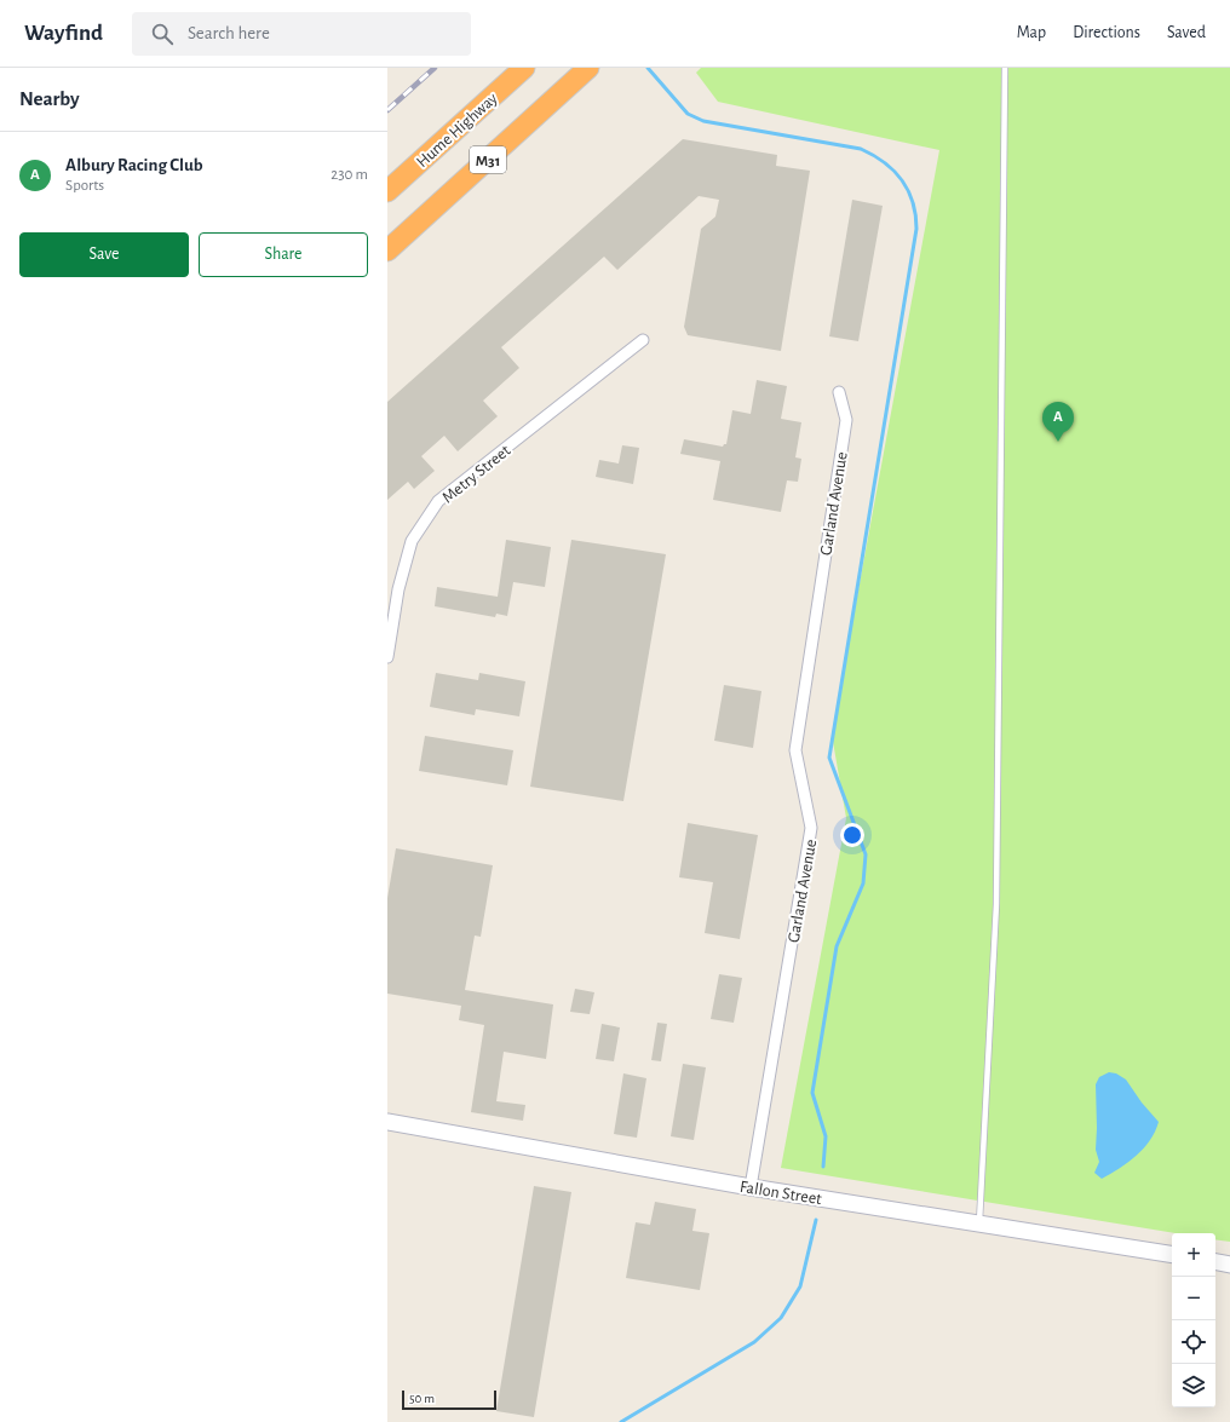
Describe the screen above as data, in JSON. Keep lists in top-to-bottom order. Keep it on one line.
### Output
{"streets":{"highway":["Hume Highway","M31"],"street":["Metry Street","Garland Avenue","Fallon Street"]},"crossings":[["Garland Avenue","Fallon Street"]],"scale_bar":"50 m","page":{"header":"Wayfind","search":"Search here","nav":["Map","Directions","Saved"],"heading":"Nearby","list":[{"mark":"A","name":"Albury Racing Club","note":"Sports","value":"230 m"}],"buttons":["Save","Share"],"pins":"A","map_buttons":["+","−"],"scale":"50 m"}}
